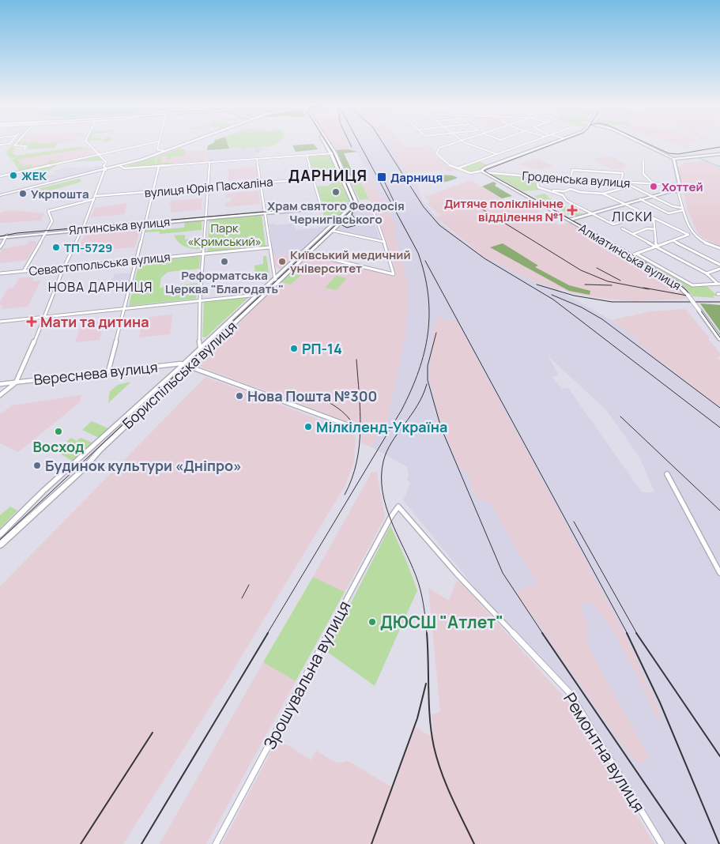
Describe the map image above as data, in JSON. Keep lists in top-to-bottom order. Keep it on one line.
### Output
{"streets":{"street":["Гроденська вулиця","вулиця Юрія Пасхаліна","Ялтинська вулиця","Алматинська вулиця","Севастопольська вулиця","Вереснева вулиця","Бориспільська вулиця","Зрошувальна вулиця","Ремонтна вулиця"]},"crossings":[["Гроденська вулиця","Алматинська вулиця"],["Ялтинська вулиця","Бориспільська вулиця"],["Вереснева вулиця","Бориспільська вулиця"],["Зрошувальна вулиця","Ремонтна вулиця"]],"districts":["ДАРНИЦЯ","ЛІСКИ","НОВА ДАРНИЦЯ"],"parks":["Парк «Кримський»"],"places":{"other":["ЖЕК","Хоттей","Храм святого Феодосія Чернигівського","Укрпошта","ТП-5729","Реформатська Церква \"Благодать\"","Київський медичний університет","РП-14","Нова Пошта №300","Мілкіленд-Україна","Восход","Будинок культури «Дніпро»","ДЮСШ \"Атлет\""],"transit":["Дарниця"],"health":["Дитяче поліклінічне відділення №1","Мати та дитина"]}}
